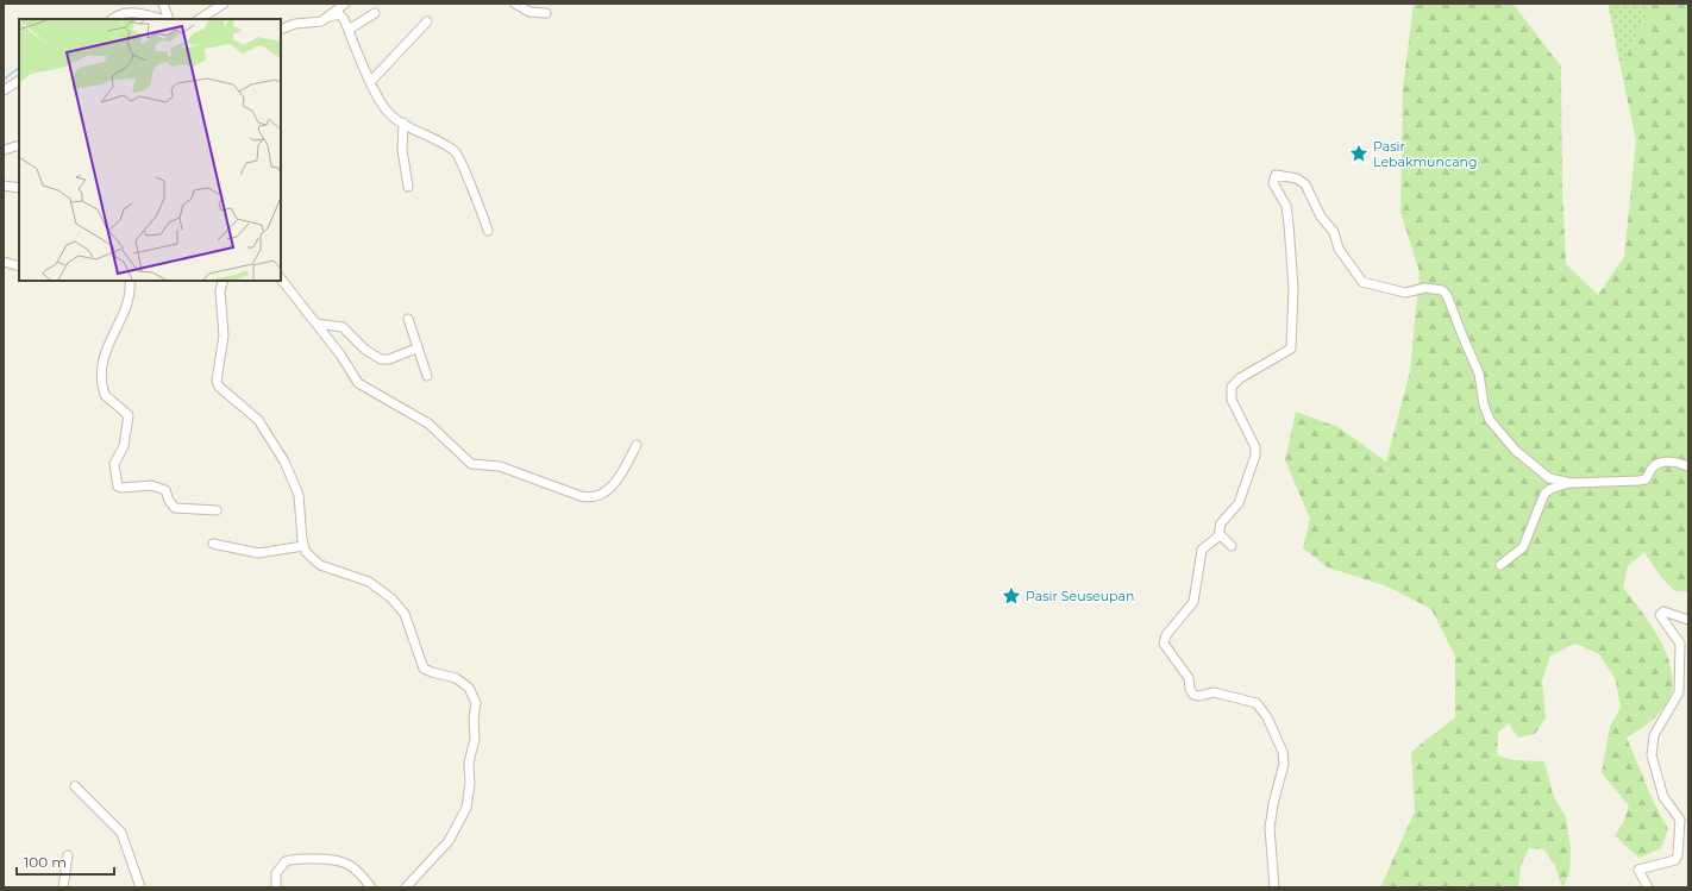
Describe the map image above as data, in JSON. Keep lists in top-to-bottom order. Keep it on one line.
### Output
{"places":{"place":["Pasir Lebakmuncang","Pasir Seuseupan"]},"scale_bar":"100 m"}
